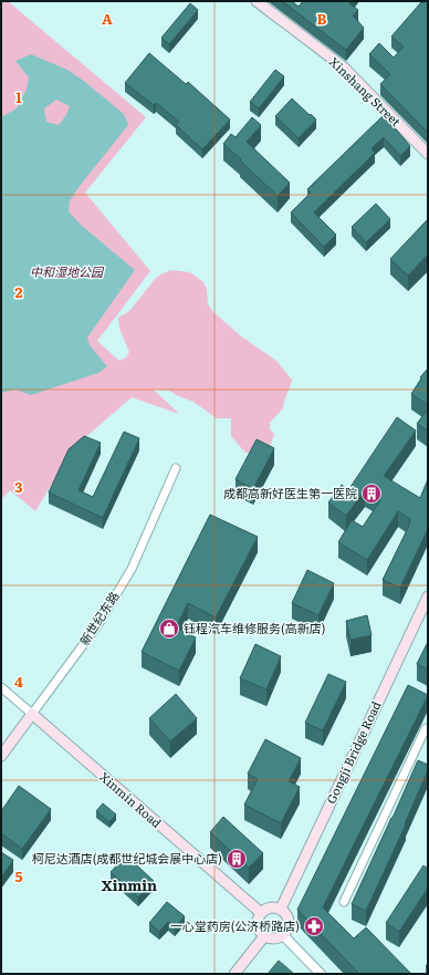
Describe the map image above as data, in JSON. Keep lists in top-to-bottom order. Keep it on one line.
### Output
{"streets":{"main road":["Xinshang Street","新世纪东路","Gongji Bridge Road","Xinmin Road"]},"crossings":[["新世纪东路","Xinmin Road"],["Gongji Bridge Road","Xinmin Road"]],"districts":["Xinmin"],"parks":["中和湿地公园"],"places":{"building":["成都高新好医生第一医院","柯尼达酒店(成都世纪城会展中心店)"],"shop":["钰程汽车维修服务(高新店)"],"pharmacy":["一心堂药房(公济桥路店)"]},"grid":{"columns":["A","B"],"rows":["1","2","3","4","5"]}}
